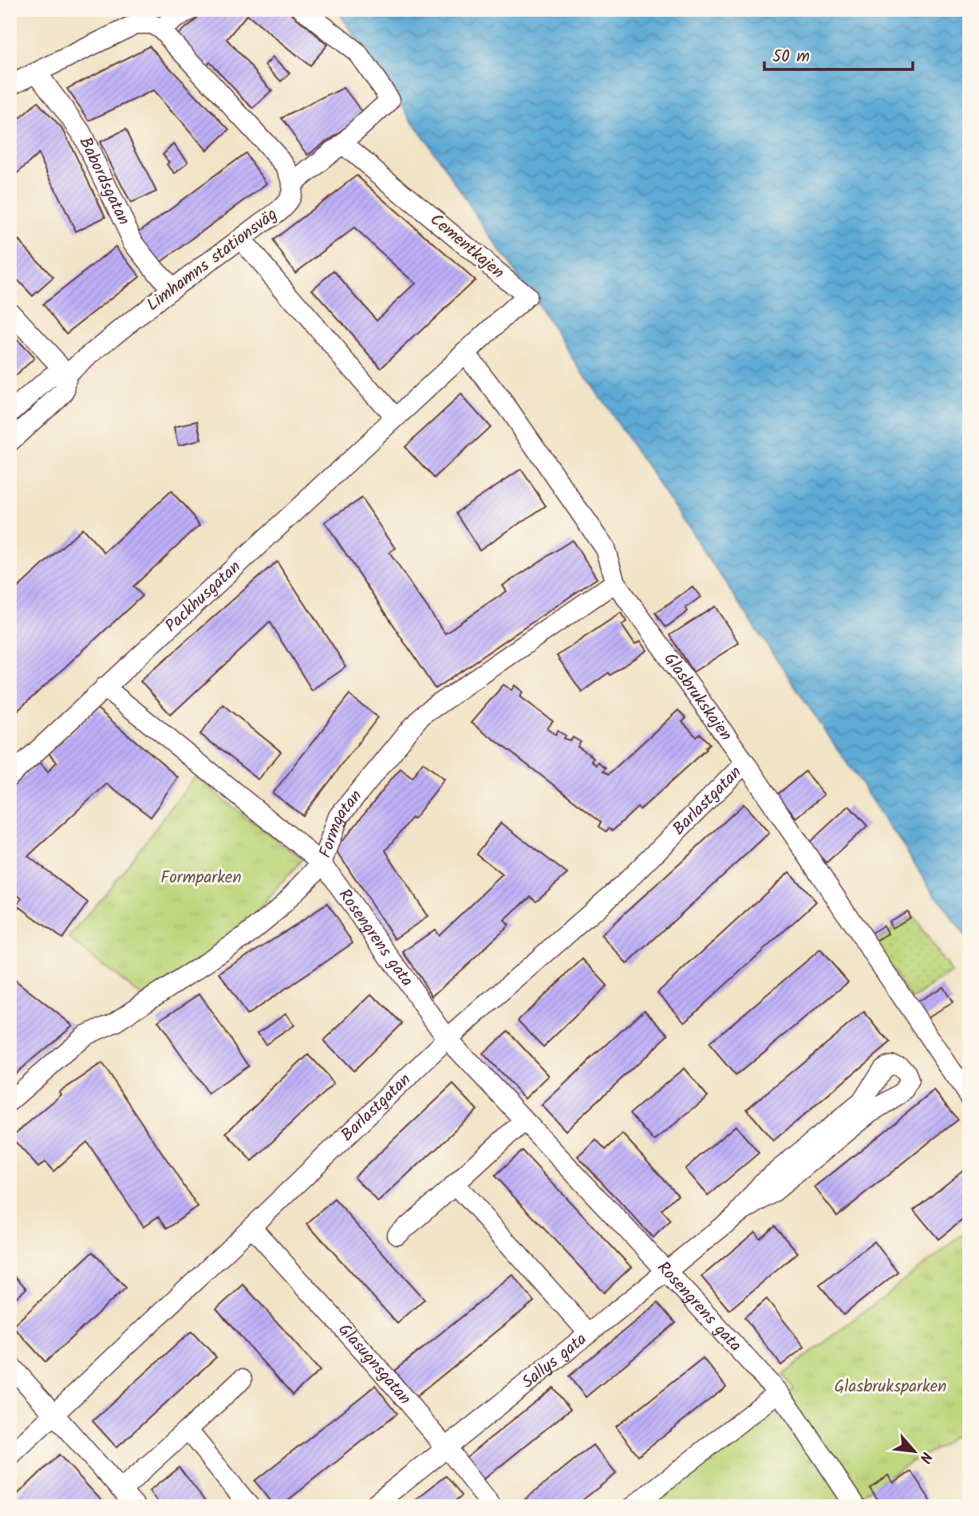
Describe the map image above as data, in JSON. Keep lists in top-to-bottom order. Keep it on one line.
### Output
{"streets":{"street":["Babordsgatan","Cementkajen","Limhamns stationsväg","Packhusgatan","Glasbrukskajen","Barlastgatan","Formgatan","Rosengrens gata","Sallys gata","Glasugnsgatan"]},"crossings":[["Babordsgatan","Limhamns stationsväg"],["Cementkajen","Packhusgatan"],["Cementkajen","Glasbrukskajen"],["Packhusgatan","Glasbrukskajen"],["Packhusgatan","Rosengrens gata"],["Glasbrukskajen","Barlastgatan"],["Glasbrukskajen","Formgatan"],["Barlastgatan","Rosengrens gata"],["Barlastgatan","Glasugnsgatan"],["Formgatan","Rosengrens gata"],["Rosengrens gata","Sallys gata"],["Sallys gata","Glasugnsgatan"]],"parks":["Formparken","Glasbruksparken"],"scale_bar":"50 m","north":"bottom right"}
